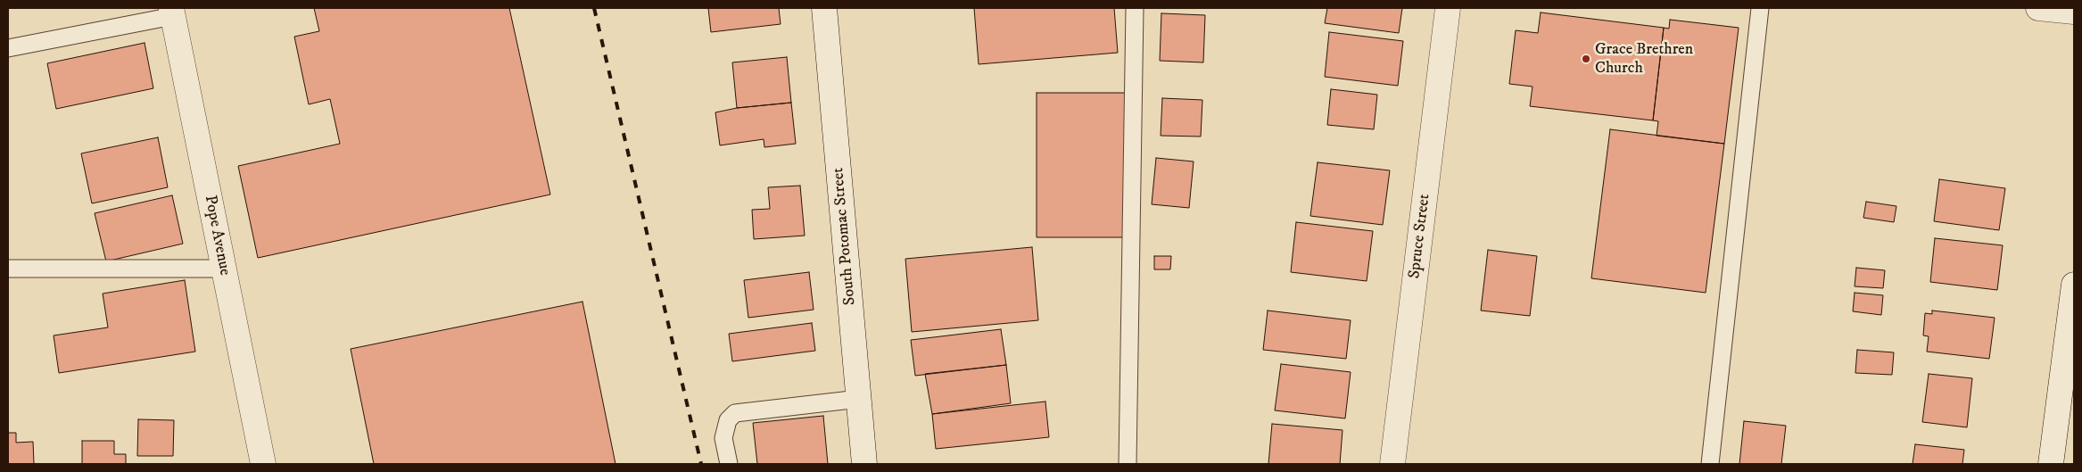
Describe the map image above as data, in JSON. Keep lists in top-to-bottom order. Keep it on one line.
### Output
{"streets":{"street":["Pope Avenue","South Potomac Street","Spruce Street"]},"places":["Grace Brethren Church"]}
